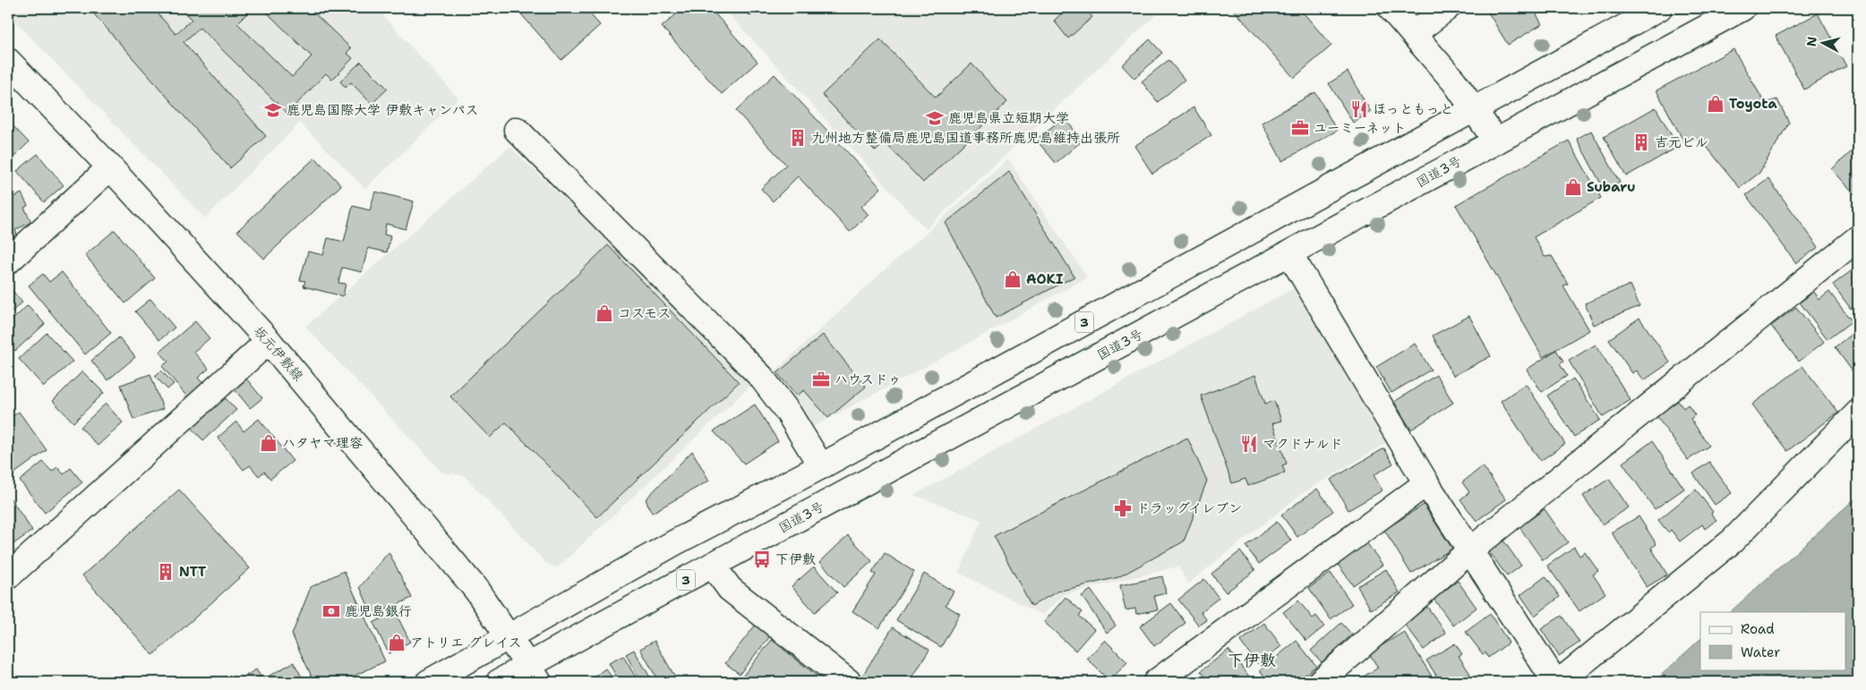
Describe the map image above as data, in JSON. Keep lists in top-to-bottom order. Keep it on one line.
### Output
{"streets":{"main road":["国道3号","3","坂元伊敷線"]},"crossings":[["国道3号","坂元伊敷線"],["3","坂元伊敷線"]],"districts":["下伊敷"],"places":{"shop":["Toyota","Subaru","AOKI","コスモス","ハタヤマ理容","アトリエ グレイス"],"restaurant":["ほっともっと","マクドナルド"],"school or university":["鹿児島国際大学 伊敷キャンパス","鹿児島県立短期大学"],"office":["ユーミーネット","ハウスドゥ"],"building":["九州地方整備局鹿児島国道事務所鹿児島維持出張所","吉元ビル","NTT"],"pharmacy":["ドラッグイレブン"],"bus stop":["下伊敷"],"bank":["鹿児島銀行"]},"legend":["Road","Water"],"north":"left"}
